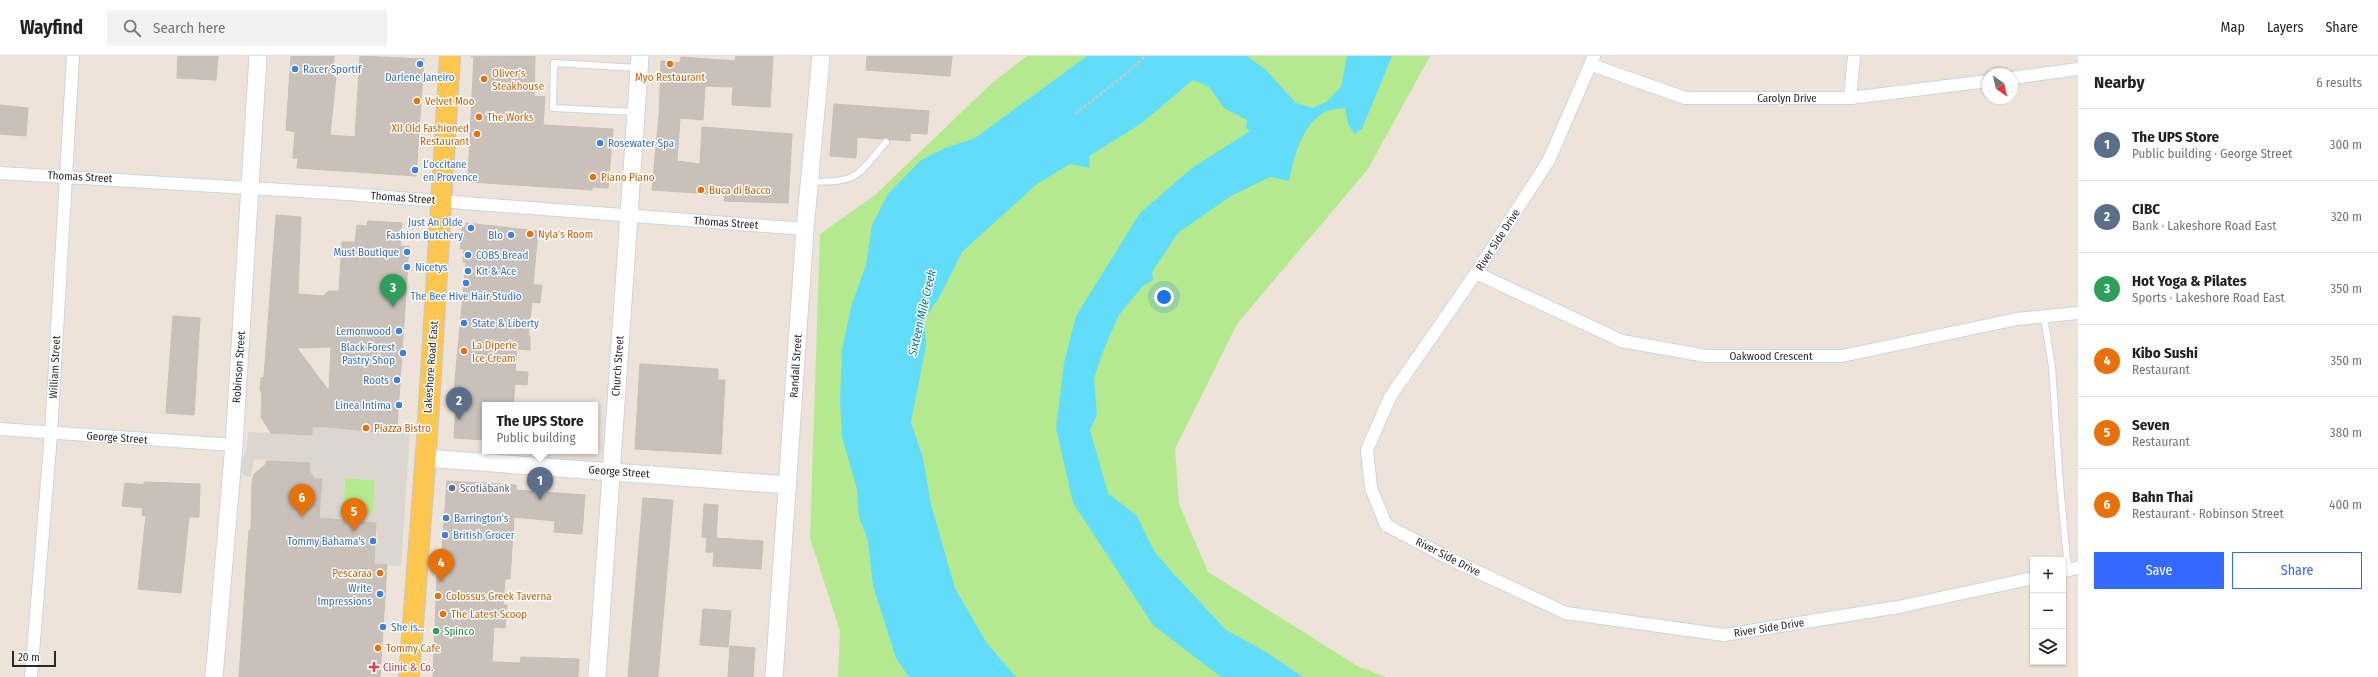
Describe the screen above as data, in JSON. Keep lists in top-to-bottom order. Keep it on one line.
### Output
{"streets":{"main road":["Lakeshore Road East"],"street":["Carolyn Drive","Thomas Street","River Side Drive","Oakwood Crescent","Church Street","Randall Street","William Street","Robinson Street","George Street"]},"crossings":[["Carolyn Drive","River Side Drive"],["Thomas Street","Church Street"],["Thomas Street","Randall Street"],["Thomas Street","William Street"],["Thomas Street","Robinson Street"],["Thomas Street","Lakeshore Road East"],["River Side Drive","Oakwood Crescent"],["Church Street","George Street"],["Randall Street","George Street"],["William Street","George Street"],["Robinson Street","George Street"],["Lakeshore Road East","George Street"]],"water":["Sixteen Mile Creek"],"places":{"other":["Darlene Janeiro","Myo Restaurant","Racer Sportif","Oliver's Steakhouse","Velvet Moo","The Works","XII Old Fashioned Restaurant","Rosewater Spa","L'occitane en Provence","Piano Piano","Buca di Bacco","Just An Olde Fashion Butchery","Nyla’s Room","Blo","Must Boutique","COBS Bread","Nicetys","Kit & Ace","The Bee Hive Hair Studio","State & Liberty","Lemonwood","La Diperie Ice Cream","Black Forest Pastry Shop","Roots","Linea Intima","Piazza Bistro","Scotiabank","Barrington's","British Grocer","Tommy Bahama's","Pescaraa","Write Impressions","Colossus Greek Taverna","The Latest Scoop","She is...","Spinco","Tommy Cafe"],"health":["Clinic & Co."]},"scale_bar":"20 m","north":"bottom right","page":{"header":"Wayfind","search":"Search here","nav":["Map","Layers","Share"],"heading":["Nearby","6 results"],"list":[{"mark":"1","name":"The UPS Store","note":"Public building · George Street","value":"300 m"},{"mark":"2","name":"CIBC","note":"Bank · Lakeshore Road East","value":"320 m"},{"mark":"3","name":"Hot Yoga & Pilates","note":"Sports · Lakeshore Road East","value":"350 m"},{"mark":"4","name":"Kibo Sushi","note":"Restaurant","value":"350 m"},{"mark":"5","name":"Seven","note":"Restaurant","value":"380 m"},{"mark":"6","name":"Bahn Thai","note":"Restaurant · Robinson Street","value":"400 m"}],"pins":["3","2","1","6","5","4"],"popup":["The UPS Store","Public building"],"buttons":["Save","Share"],"map_buttons":["+","−"],"scale":"20 m"}}
